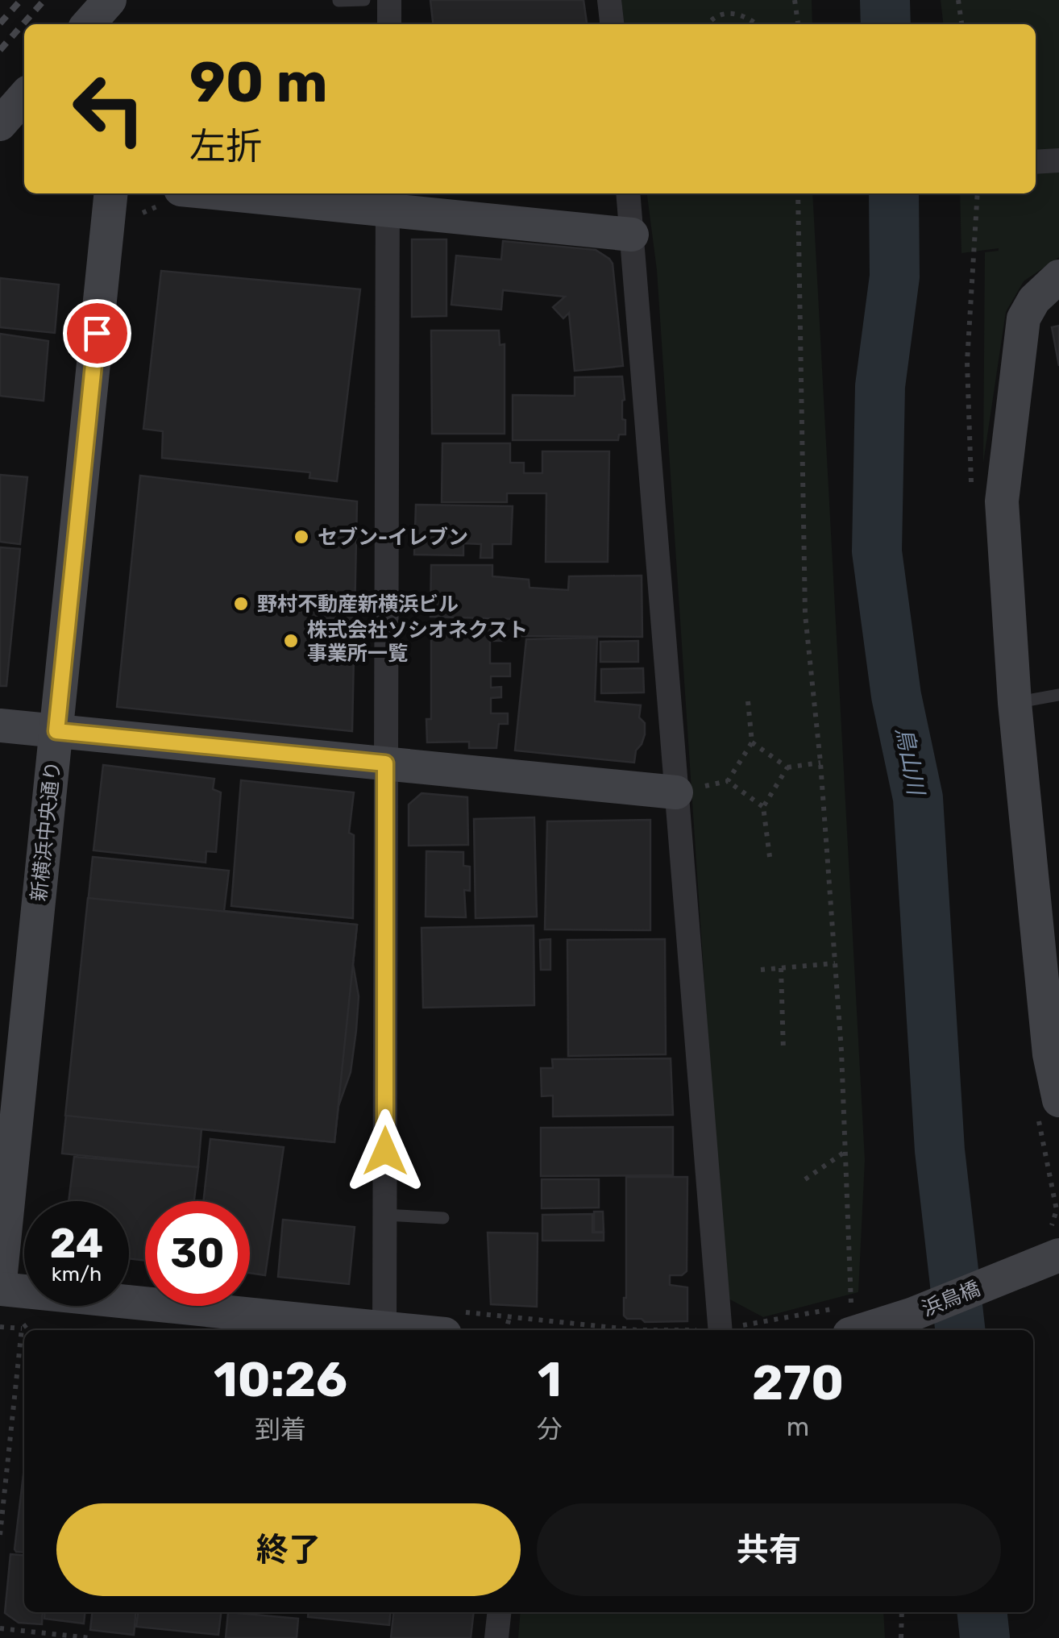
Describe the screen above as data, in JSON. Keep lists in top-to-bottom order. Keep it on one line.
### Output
{"streets":{"street":["新横浜中央通り","浜鳥橋"]},"water":["鳥山川"],"places":["セブン-イレブン","野村不動産新横浜ビル","株式会社ソシオネクスト 事業所一覧"],"page":{"turn":["90 m","左折"],"speed":"24 km/h","limit":"30","eta":["10:26","到着","1","分","270","m"],"buttons":["終了","共有"]}}
